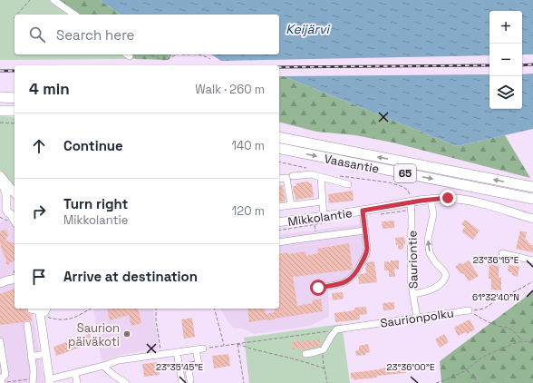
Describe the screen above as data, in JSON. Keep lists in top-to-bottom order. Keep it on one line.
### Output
{"streets":{"highway":["Vaasantie","65"],"main road":["Mikkolantie"],"street":["Sauriontie","Saurionpolku"]},"crossings":[["Mikkolantie","Sauriontie"],["Sauriontie","Saurionpolku"]],"water":["Keijärvi"],"places":["Saurion päiväkoti"],"page":{"map_buttons":["+","−"],"search":"Search here","heading":["4 min","Walk · 260 m"],"list":[["Continue","140 m"],["Turn right","Mikkolantie","120 m"],"Arrive at destination"]},"coordinates":["23°36'15\"E","61°32'40\"N","23°35'45\"E","23°36'00\"E"]}
